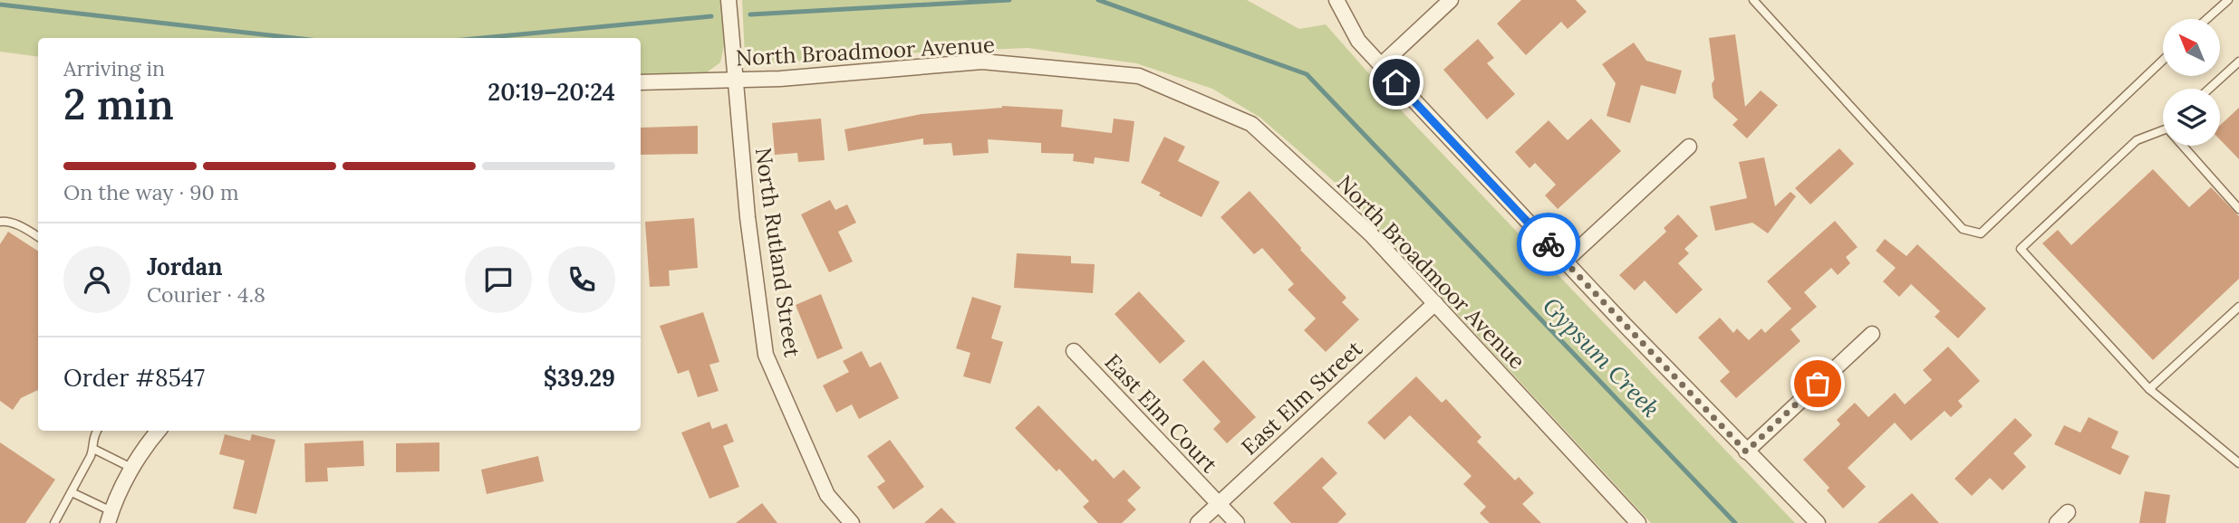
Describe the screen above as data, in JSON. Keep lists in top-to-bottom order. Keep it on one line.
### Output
{"streets":{"street":["North Broadmoor Avenue","North Rutland Street","East Elm Street","East Elm Court"]},"crossings":[["North Broadmoor Avenue","North Rutland Street"],["North Broadmoor Avenue","East Elm Street"],["East Elm Street","East Elm Court"]],"water":["Gypsum Creek"],"north":"top left","page":{"heading":["2 min","Arriving in","20:19–20:24"],"panel":["Jordan","Courier · 4.8","Order #8547","$39.29"],"bar":"On the way · 90 m"}}
